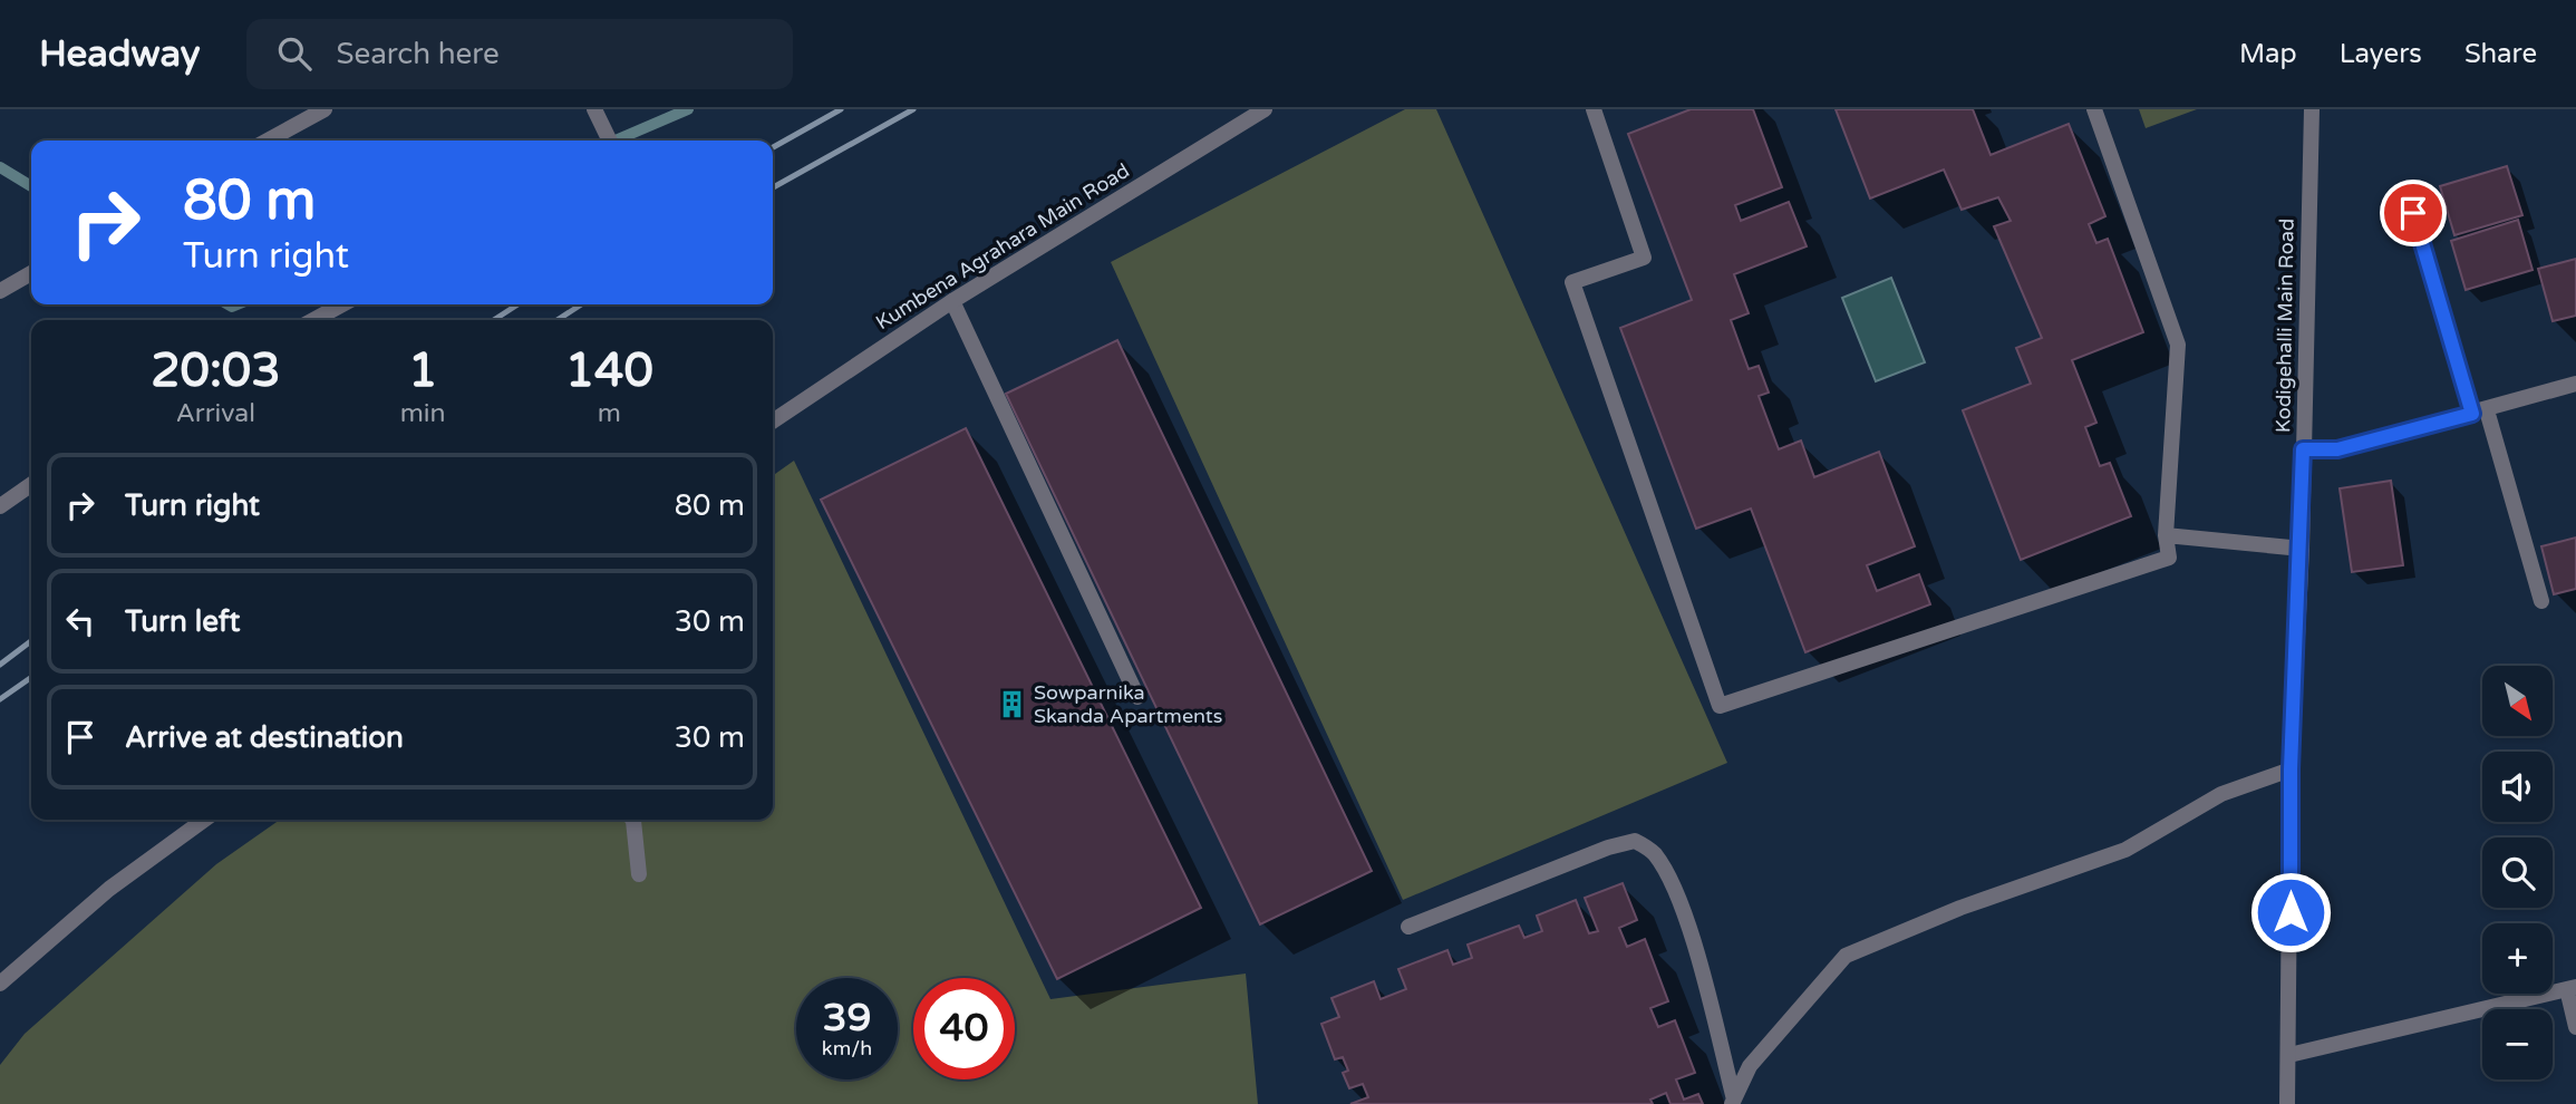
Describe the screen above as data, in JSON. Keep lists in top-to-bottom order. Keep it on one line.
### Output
{"streets":{"street":["Kumbena Agrahara Main Road","Kodigehalli Main Road"]},"places":{"building":["Sowparnika Skanda Apartments"]},"north":"bottom right","page":{"header":"Headway","search":"Search here","nav":["Map","Layers","Share"],"turn":["80 m","Turn right"],"eta":["20:03","Arrival","1","min","140","m"],"list":[{"name":"Turn right","value":"80 m"},{"name":"Turn left","value":"30 m"},{"name":"Arrive at destination","value":"30 m"}],"map_buttons":["+","−"],"speed":"39 km/h","limit":"40"}}
